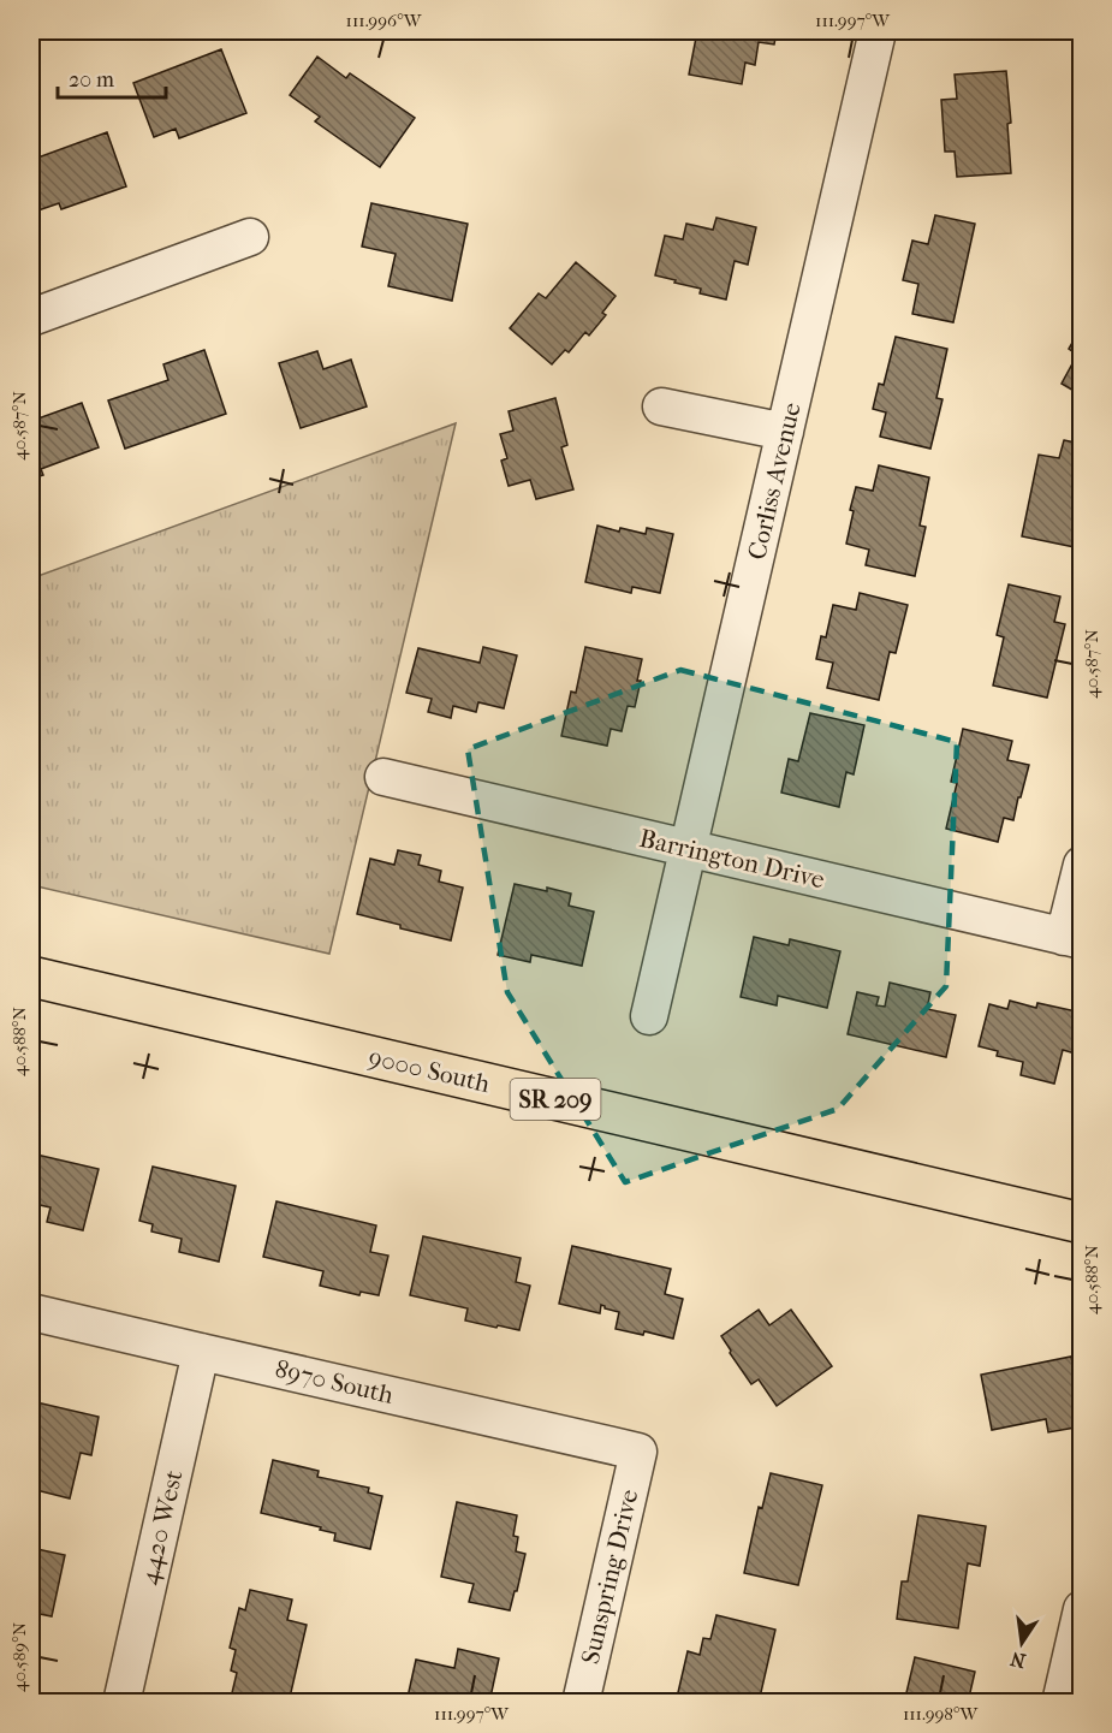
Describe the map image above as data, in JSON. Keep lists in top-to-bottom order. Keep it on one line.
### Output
{"streets":{"main road":["9000 South","SR 209"],"street":["Corliss Avenue","Barrington Drive","8970 South","4420 West","Sunspring Drive"]},"crossings":[["Corliss Avenue","Barrington Drive"],["8970 South","4420 West"],["8970 South","Sunspring Drive"]],"scale_bar":"20 m","north":"bottom","coordinates":["111.996°W","111.997°W","40.587°N","40.588°N","40.589°N","111.998°W"]}
